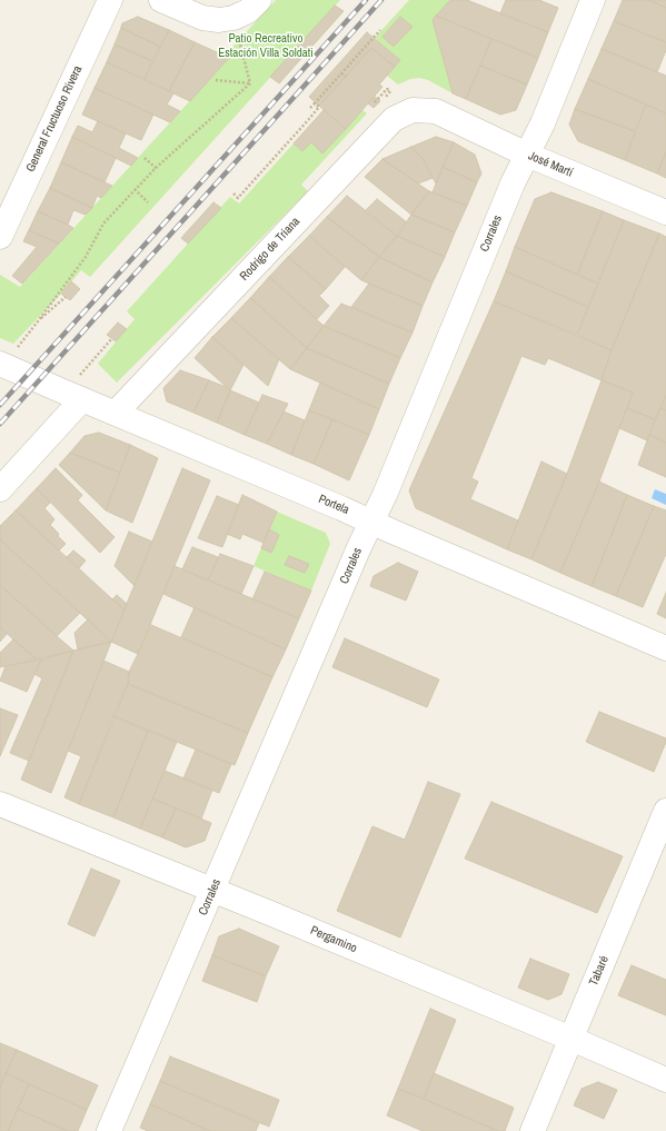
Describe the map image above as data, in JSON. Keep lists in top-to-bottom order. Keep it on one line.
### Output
{"streets":{"street":["General Fructuoso Rivera","José Martí","Corrales","Rodrigo de Triana","Portela","Pergamino","Tabaré"]},"crossings":[["José Martí","Corrales"],["José Martí","Rodrigo de Triana"],["Corrales","Portela"],["Corrales","Pergamino"],["Rodrigo de Triana","Portela"],["Pergamino","Tabaré"]],"parks":["Patio Recreativo Estación Villa Soldati"]}
